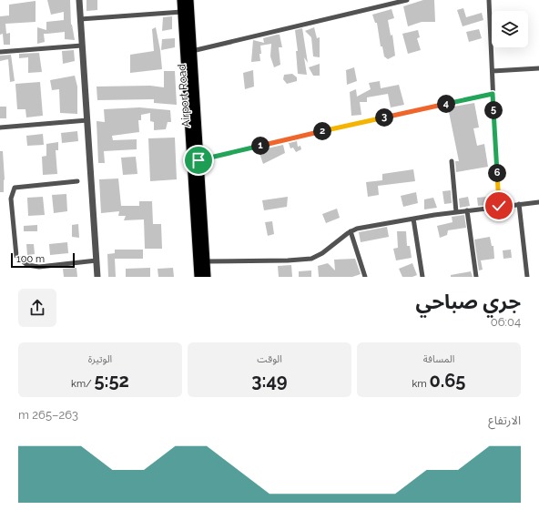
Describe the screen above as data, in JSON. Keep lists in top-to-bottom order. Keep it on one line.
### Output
{"streets":{"highway":["Airport Road"]},"scale_bar":"100 m","page":{"pins":["4","5","3","2","1","6"],"scale":"100 m","heading":["جري صباحي","06:04"],"stats":[["المسافة","0.65 km"],["الوقت","3:49"],["الوتيرة","5:52 /km"]],"chart":["الارتفاع","263–265 m"]}}
